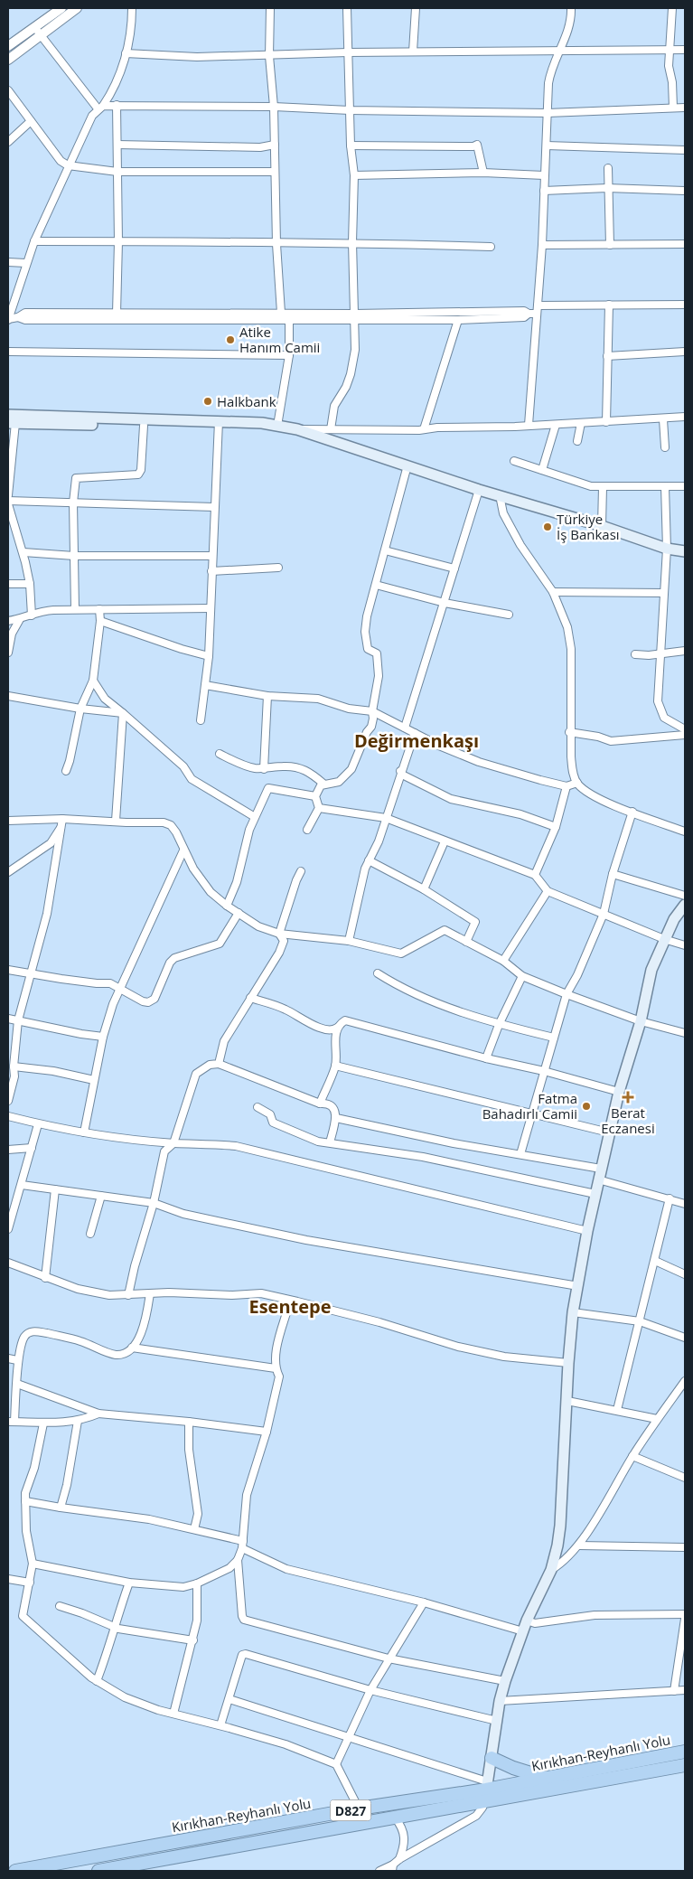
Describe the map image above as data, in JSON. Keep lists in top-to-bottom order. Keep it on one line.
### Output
{"streets":{"highway":["Kırıkhan-Reyhanlı Yolu","D827"]},"districts":["Değirmenkaşı","Esentepe"],"places":{"other":["Atike Hanım Camii","Halkbank","Türkiye İş Bankası","Fatma Bahadırlı Camii"],"health":["Berat Eczanesi"]}}
